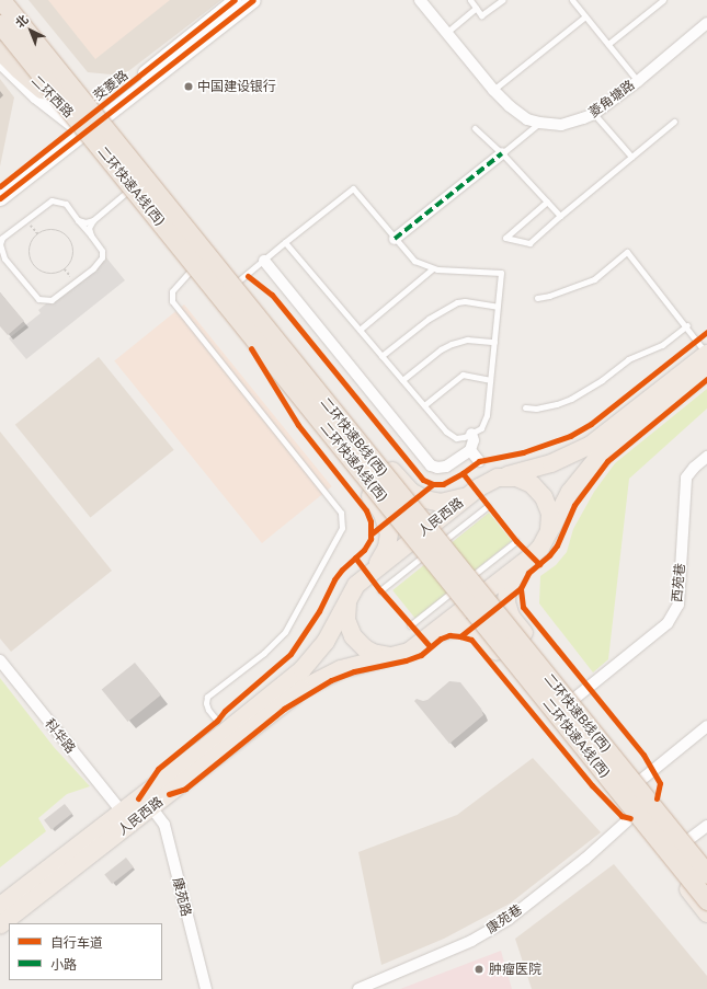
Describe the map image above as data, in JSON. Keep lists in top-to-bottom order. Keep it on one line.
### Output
{"streets":{"highway":["二环快速A线(西)","二环快速B线(西)"],"main road":["二环西路","人民西路"],"street":["茭菱路","菱角塘路","西苑巷","科华路","康苑路","康苑巷"]},"crossings":[["茭菱路","二环西路"],["人民西路","科华路"],["人民西路","康苑路"]],"places":["中国建设银行","肿瘤医院"],"legend":["自行车道","小路"],"north":"top left"}
